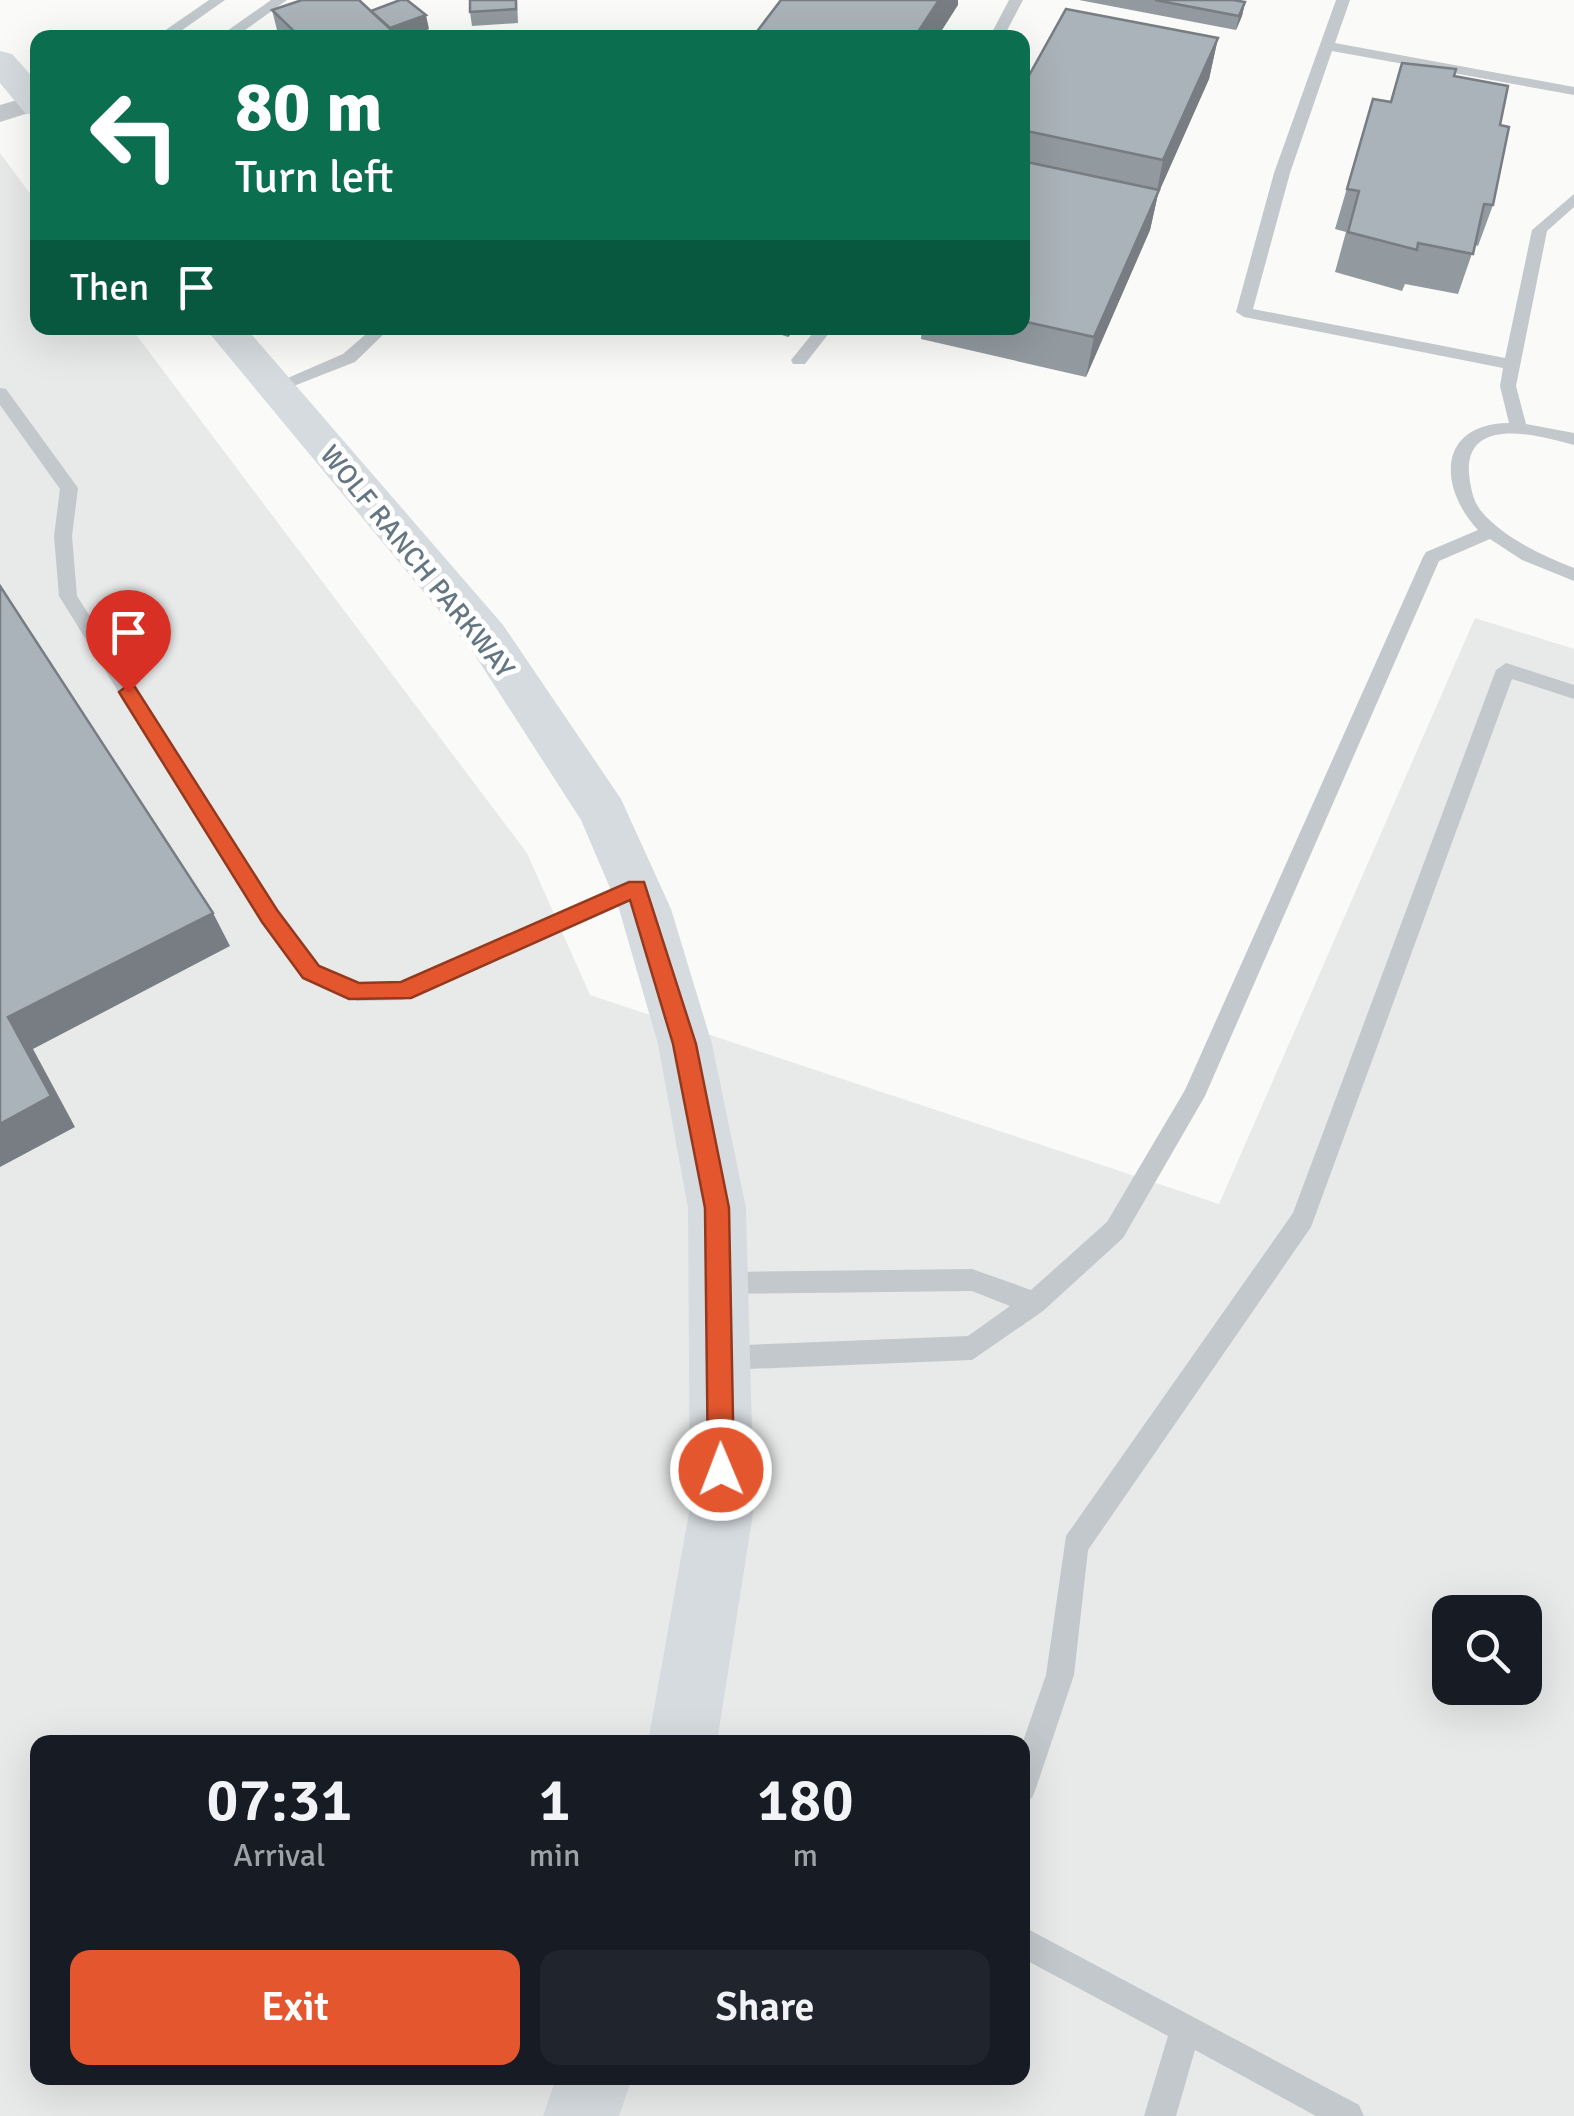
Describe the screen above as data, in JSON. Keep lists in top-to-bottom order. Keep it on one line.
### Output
{"streets":{"street":["WOLF RANCH PARKWAY"]},"page":{"turn":["80 m","Turn left"],"then":"Then","eta":["07:31","Arrival","1","min","180","m"],"buttons":["Exit","Share"]}}
